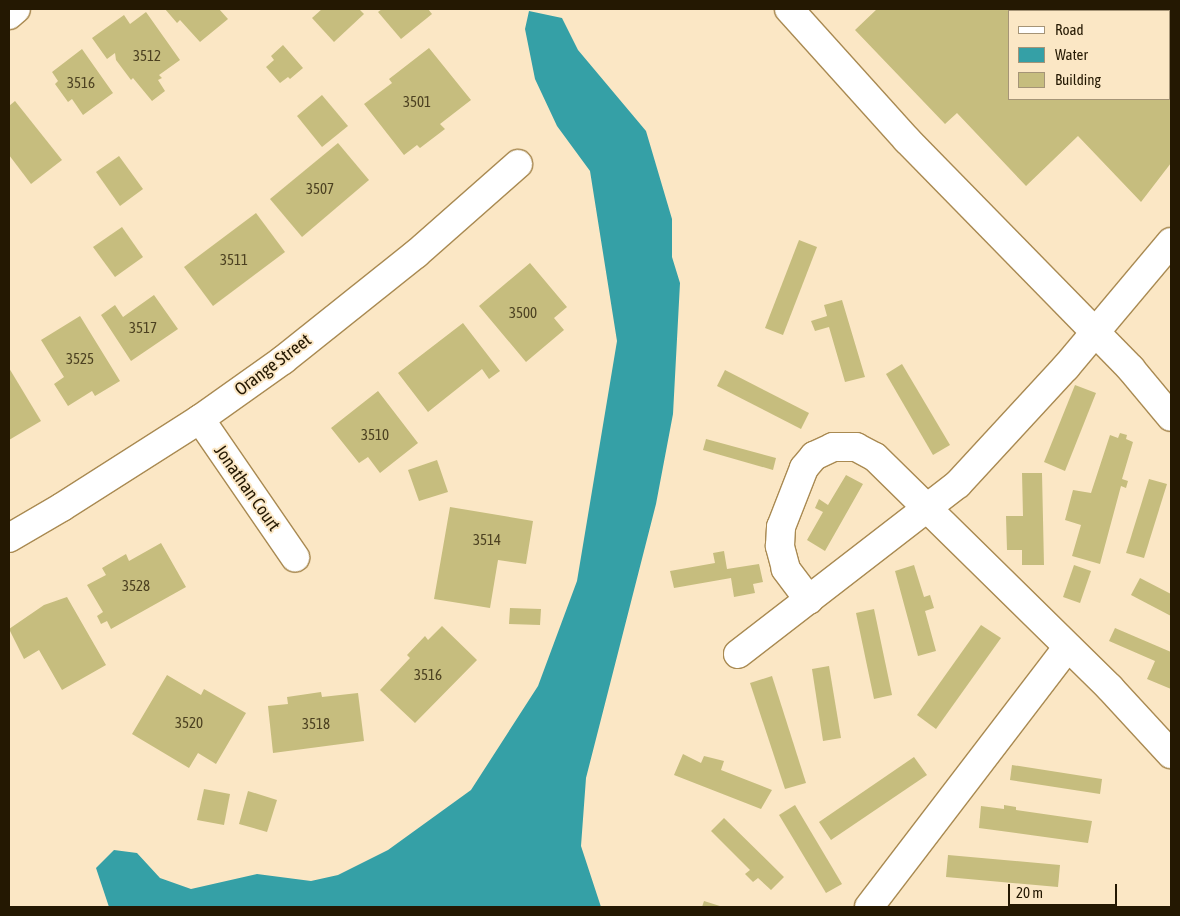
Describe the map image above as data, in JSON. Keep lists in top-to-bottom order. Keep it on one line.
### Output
{"streets":{"street":["Orange Street","Jonathan Court"]},"crossings":[["Orange Street","Jonathan Court"]],"house_numbers":["3512","3516","3501","3507","3511","3500","3517","3525","3510","3514","3528","3516","3520","3518"],"legend":["Road","Water","Building"],"scale_bar":"20 m"}
